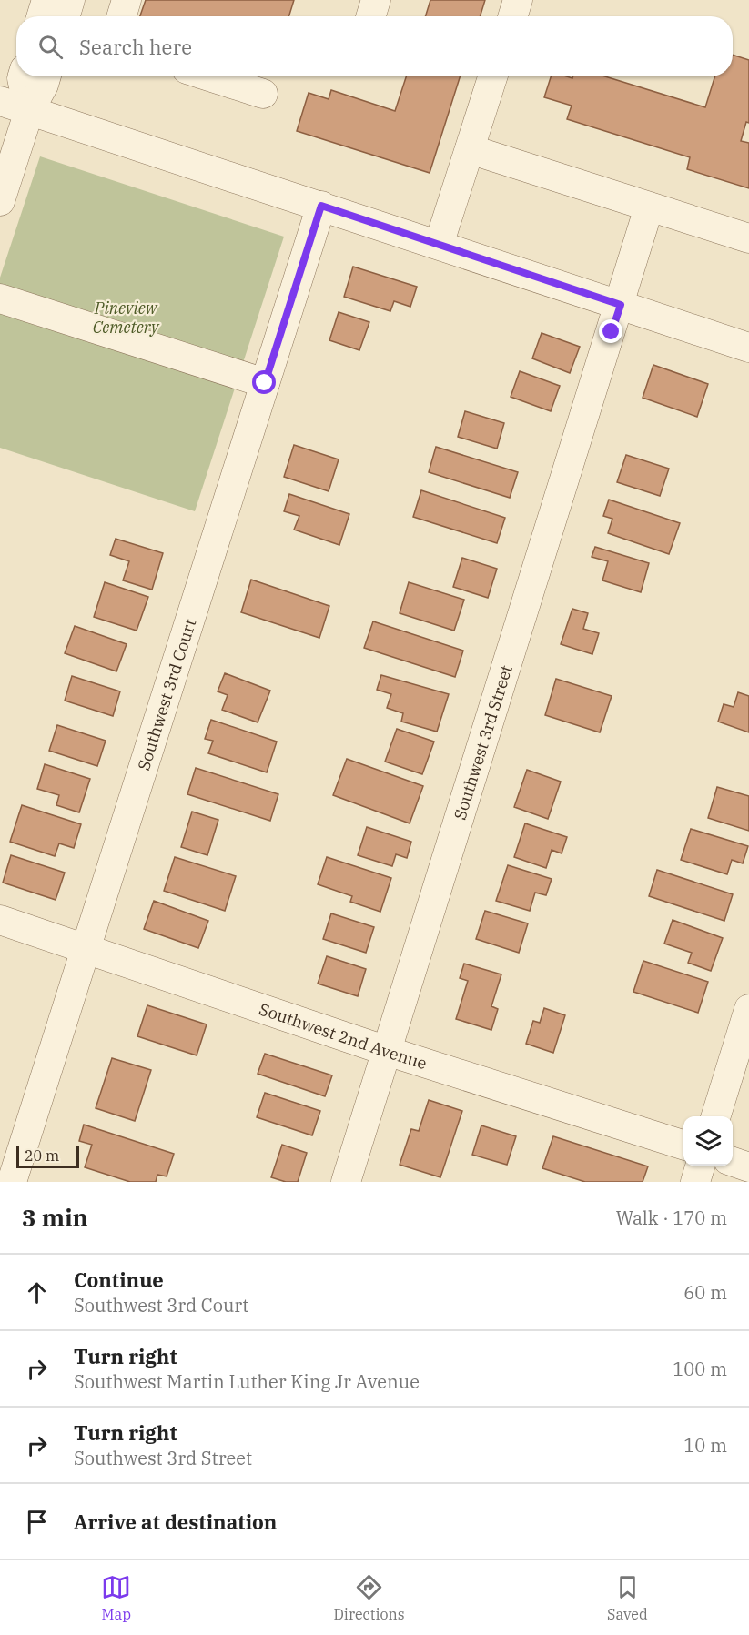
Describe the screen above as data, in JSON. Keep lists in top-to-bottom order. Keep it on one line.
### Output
{"streets":{"street":["Southwest 3rd Court","Southwest 3rd Street","Southwest 2nd Avenue"]},"crossings":[["Southwest 3rd Court","Southwest 2nd Avenue"],["Southwest 3rd Street","Southwest 2nd Avenue"]],"parks":["Pineview Cemetery"],"scale_bar":"20 m","page":{"search":"Search here","scale":"20 m","heading":["3 min","Walk · 170 m"],"list":[["Continue","Southwest 3rd Court","60 m"],["Turn right","Southwest Martin Luther King Jr Avenue","100 m"],["Turn right","Southwest 3rd Street","10 m"],"Arrive at destination"],"nav":["Map","Directions","Saved"]}}
